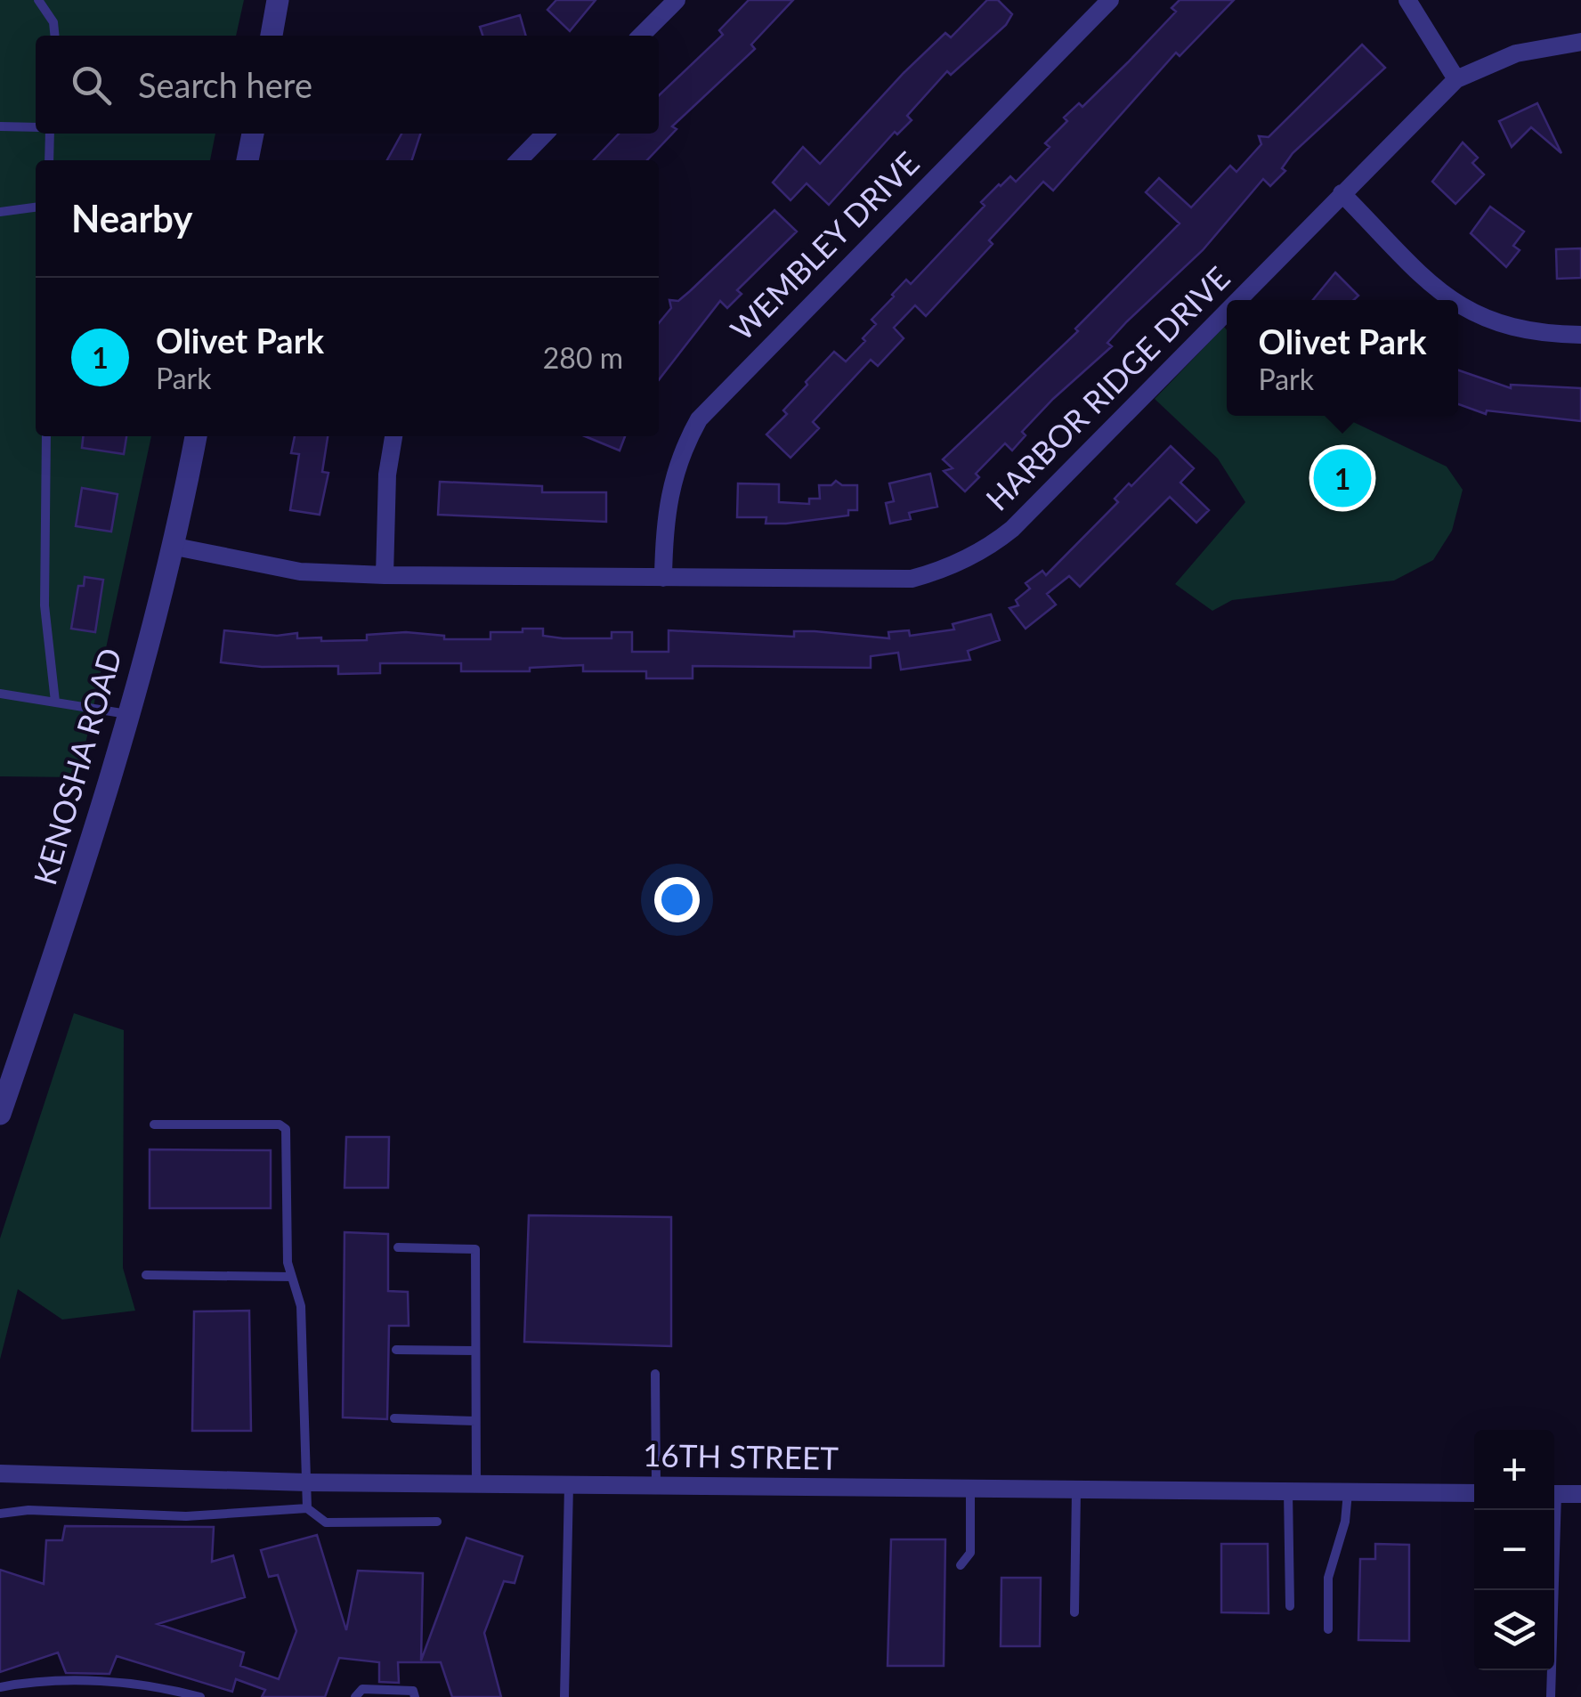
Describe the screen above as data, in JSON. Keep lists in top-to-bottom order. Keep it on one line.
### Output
{"streets":{"street":["WEMBLEY DRIVE","HARBOR RIDGE DRIVE","KENOSHA ROAD","16TH STREET"]},"crossings":[["WEMBLEY DRIVE","HARBOR RIDGE DRIVE"],["HARBOR RIDGE DRIVE","KENOSHA ROAD"]],"page":{"search":"Search here","heading":"Nearby","list":[{"mark":"1","name":"Olivet Park","note":"Park","value":"280 m"}],"popup":["Olivet Park","Park"],"pins":"1","map_buttons":["+","−"]}}
